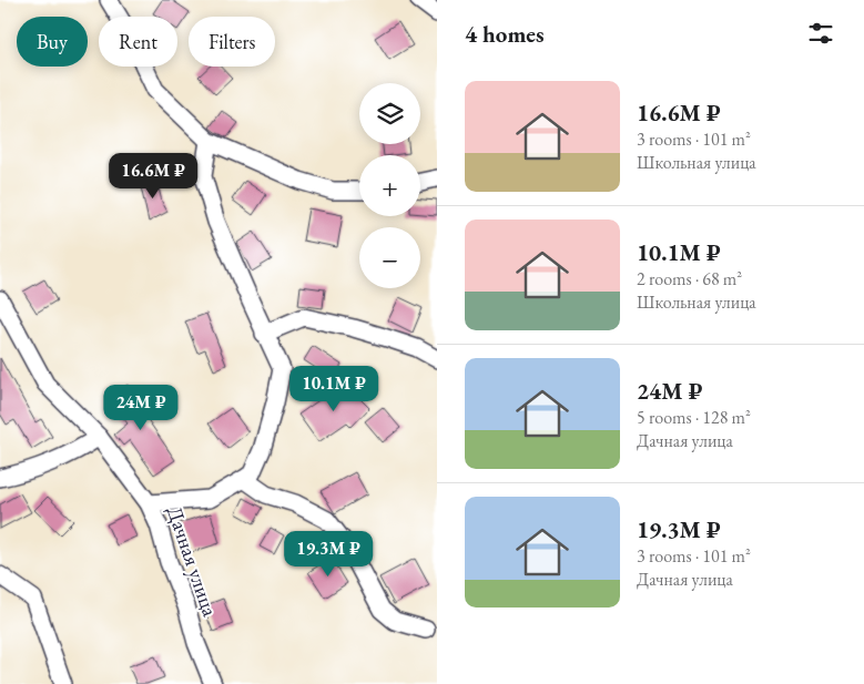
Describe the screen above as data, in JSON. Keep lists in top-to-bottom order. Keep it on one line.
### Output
{"streets":{"street":["Дачная улица"]},"page":{"heading":"4 homes","chip":["Buy","Rent","Filters"],"list":[{"name":"16.6M ₽","note":"3 rooms · 101 m² · Школьная улица"},{"name":"10.1M ₽","note":"2 rooms · 68 m² · Школьная улица"},{"name":"24M ₽","note":"5 rooms · 128 m² · Дачная улица"},{"name":"19.3M ₽","note":"3 rooms · 101 m² · Дачная улица"}],"map_buttons":["+","−"],"price":["16.6M ₽","10.1M ₽","24M ₽","19.3M ₽"]}}
